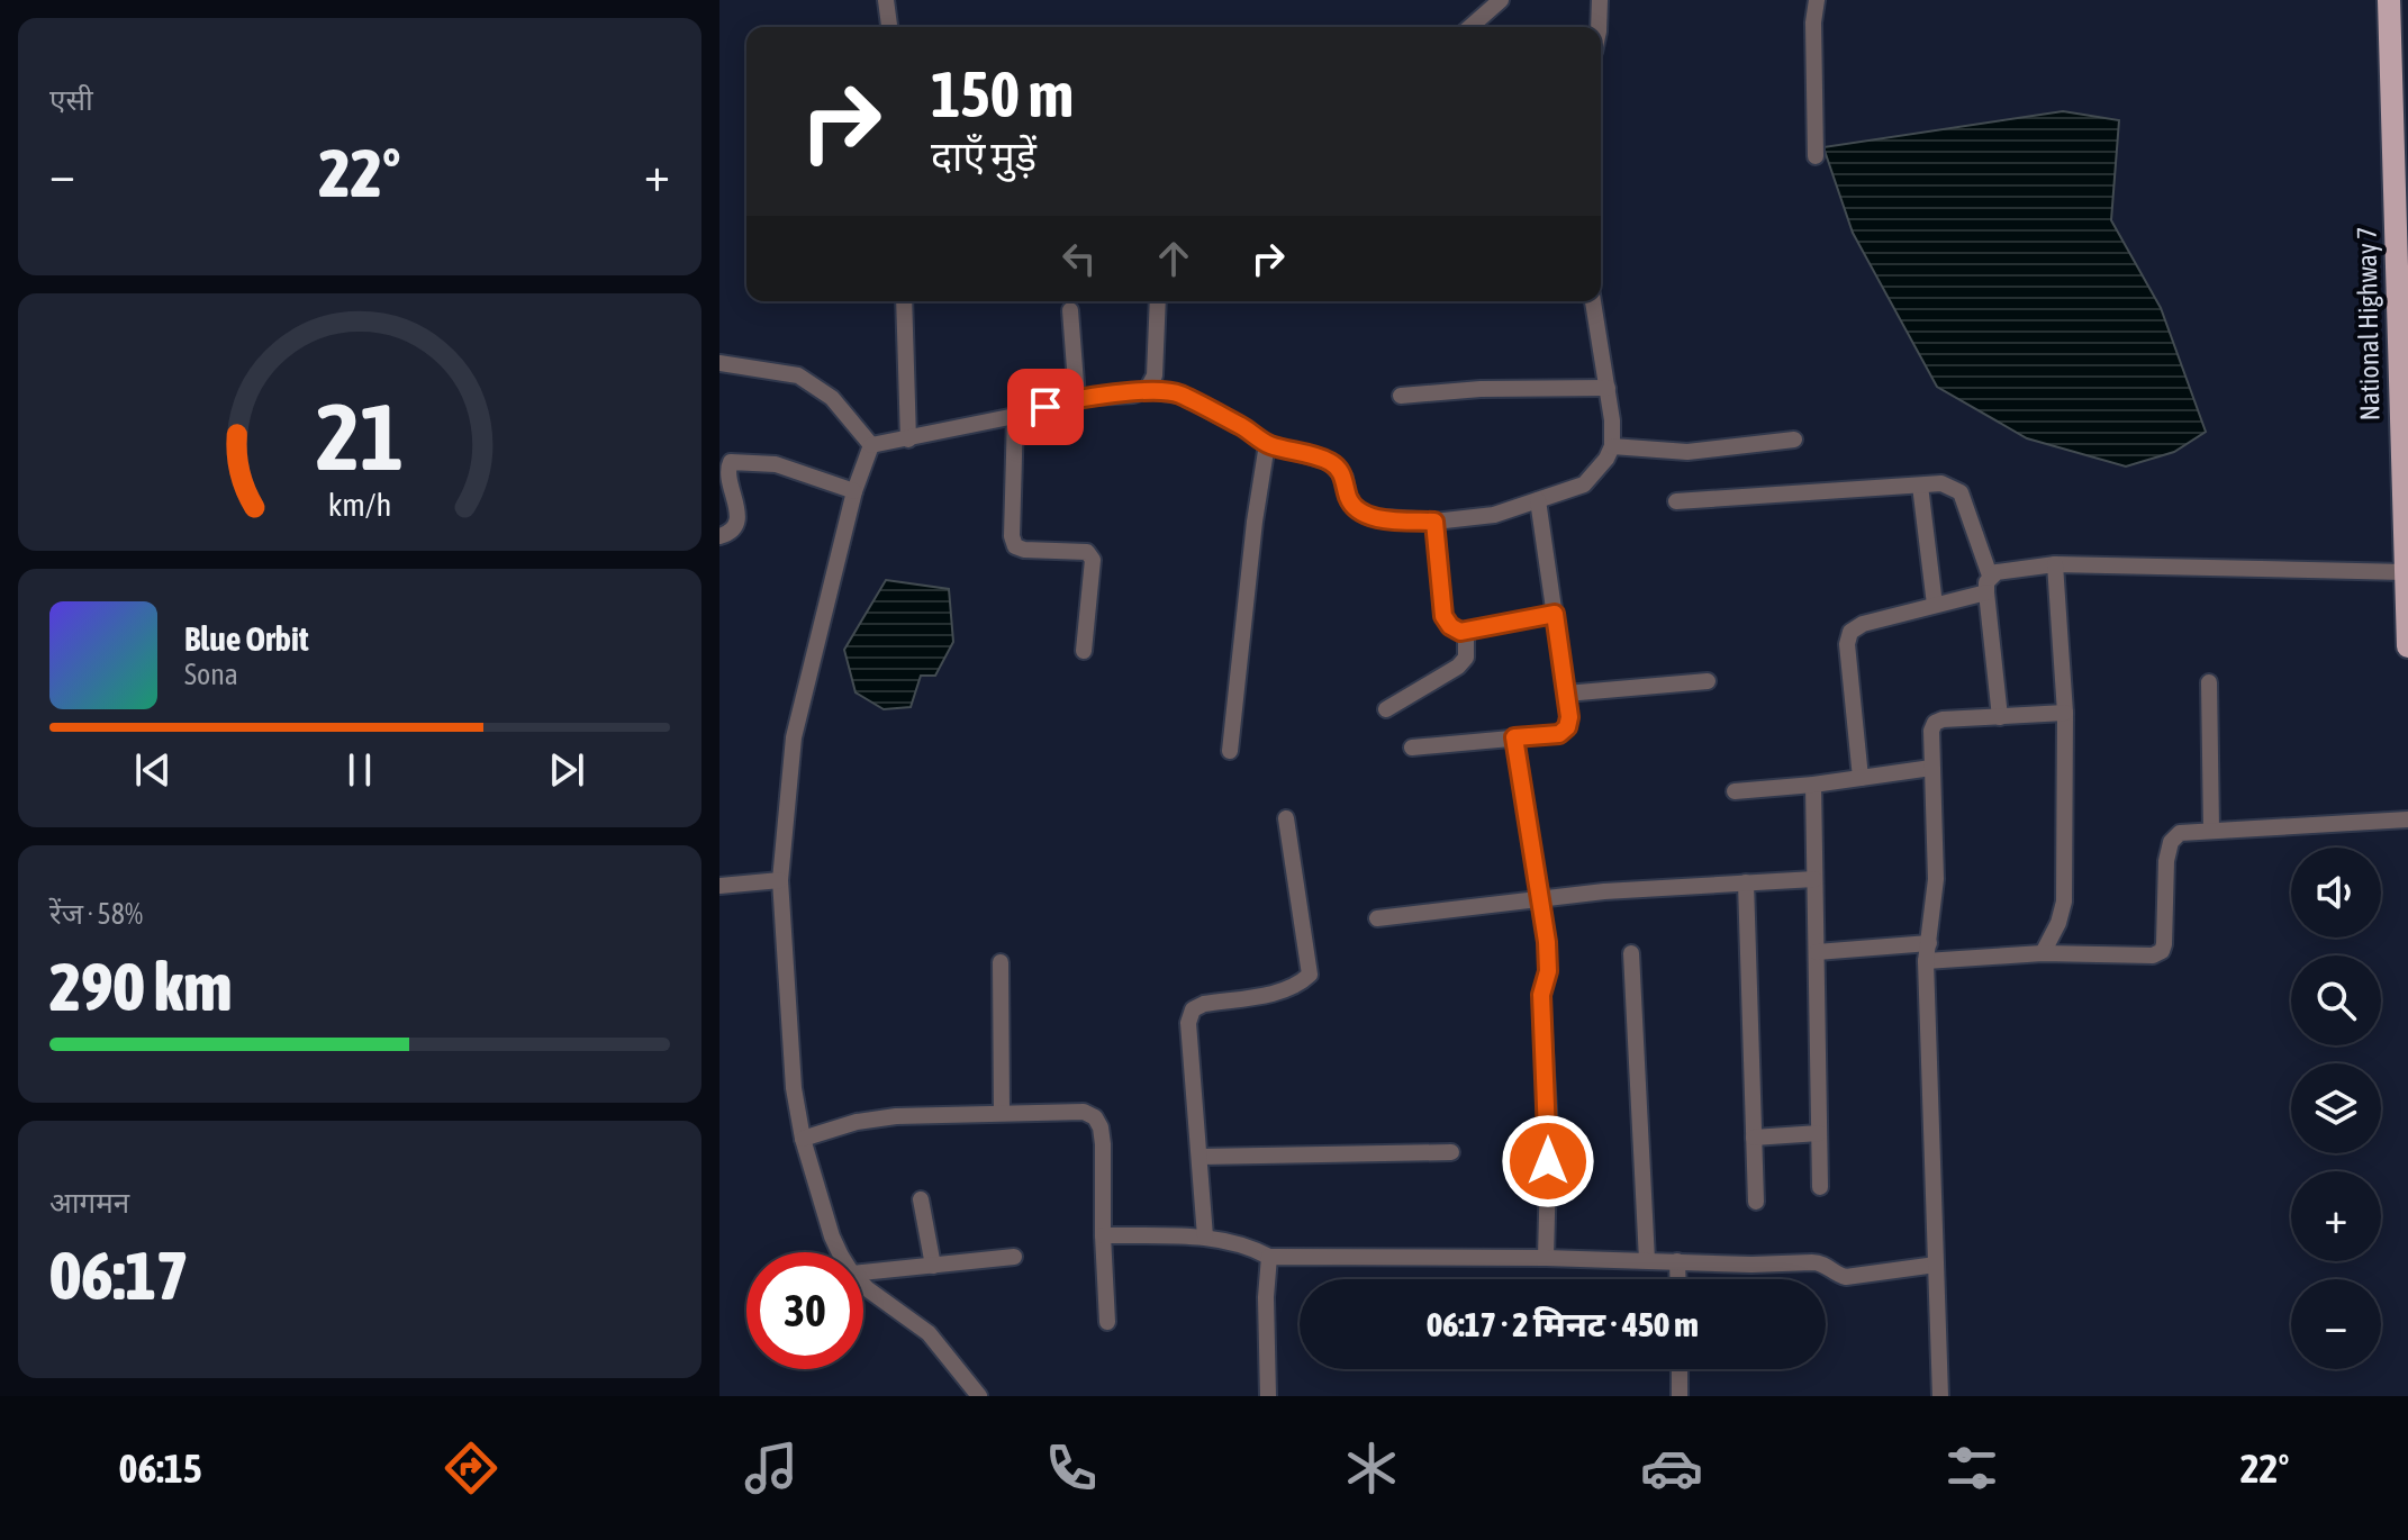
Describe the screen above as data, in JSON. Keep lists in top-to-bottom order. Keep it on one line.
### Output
{"streets":{"main road":["National Highway 7"]},"page":{"tile":["एसी",["रेंज · 58%","290 km"],["आगमन","06:17"]],"turn":["150 m","दाएँ मुड़ें"],"heat":["−","22°","+"],"song":["Blue Orbit","Sona"],"map_buttons":["+","−"],"limit":"30","trip":"06:17 · 2 मिनट · 450 m","tabs":["06:15","22°"],"gauge":["21","km/h"]}}
